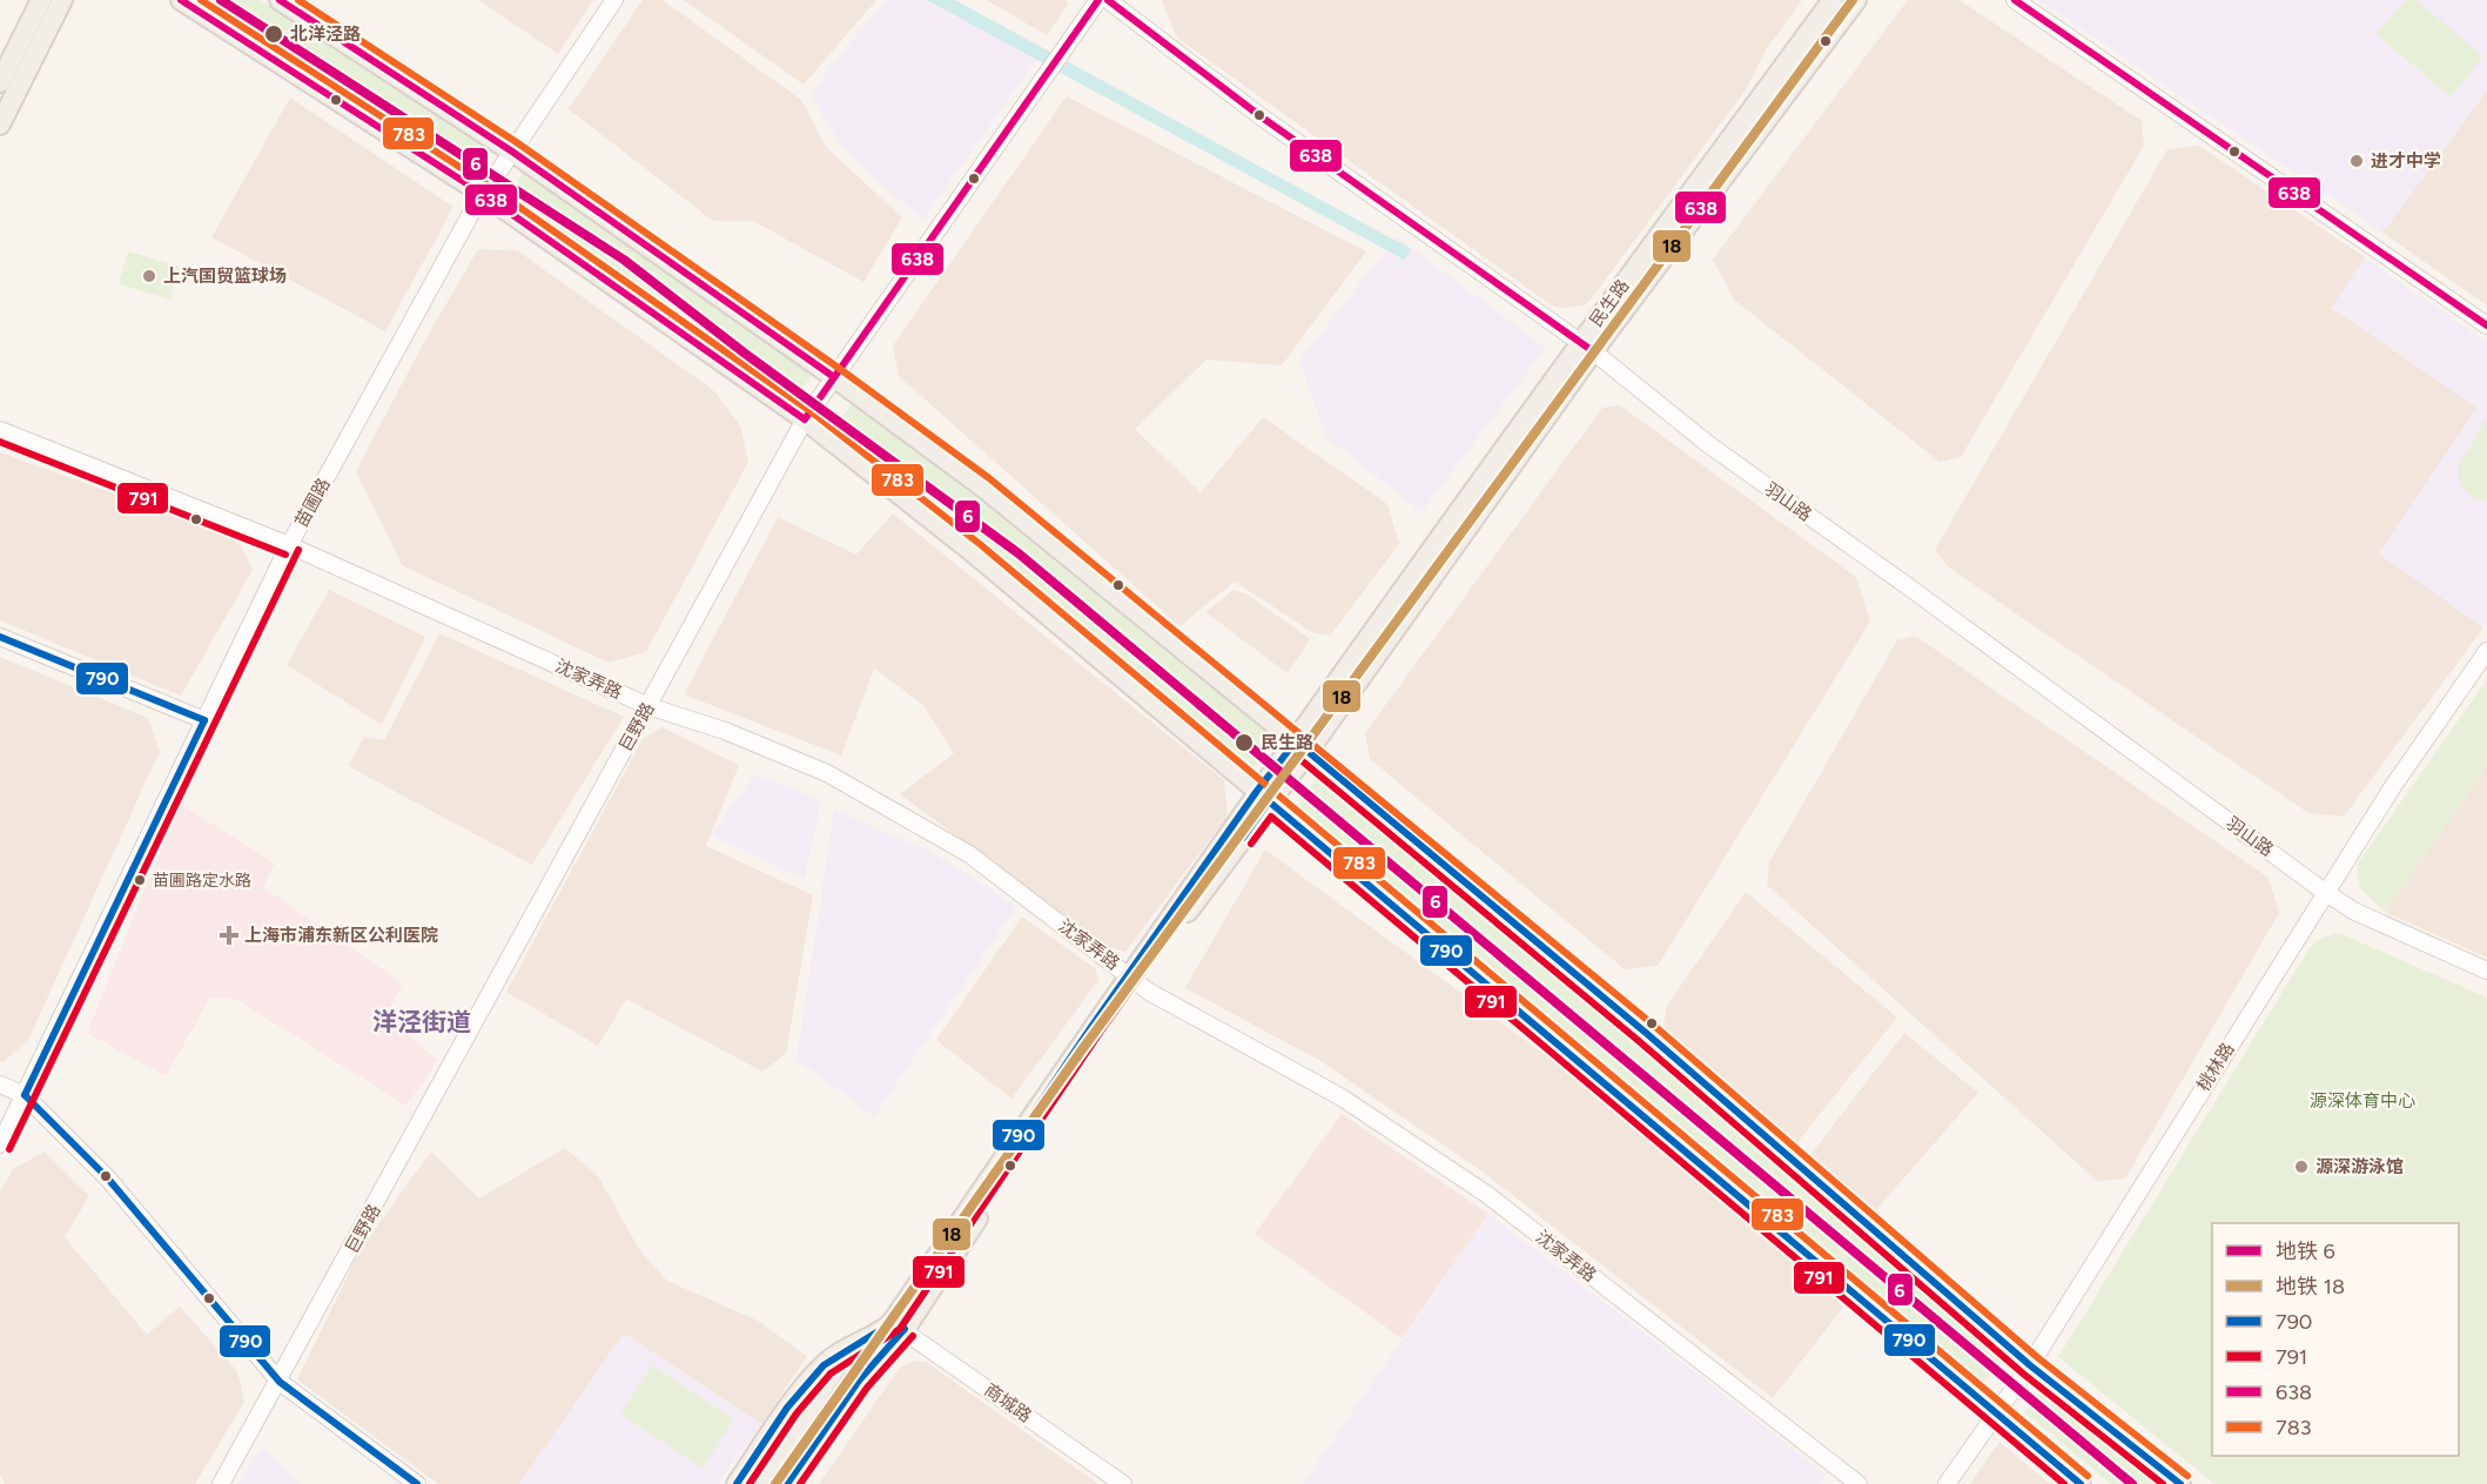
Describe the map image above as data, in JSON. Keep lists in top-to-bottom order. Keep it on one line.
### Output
{"streets":{"main road":["民生路"],"street":["羽山路","苗圃路","沈家弄路","巨野路","桃林路","商城路"]},"crossings":[["民生路","羽山路"],["民生路","沈家弄路"],["民生路","商城路"],["羽山路","桃林路"],["苗圃路","沈家弄路"],["沈家弄路","巨野路"]],"districts":["洋泾街道"],"parks":["源深体育中心"],"places":{"other":["北洋泾路","进才中学","上汽国贸篮球场","民生路","苗圃路定水路","源深游泳馆"],"health":["上海市浦东新区公利医院"]},"lines":["metro line 6","metro line 18","transit line 638","transit line 783","transit line 791","transit line 790"],"legend":["地铁 6","地铁 18","790","791","638","783"]}
